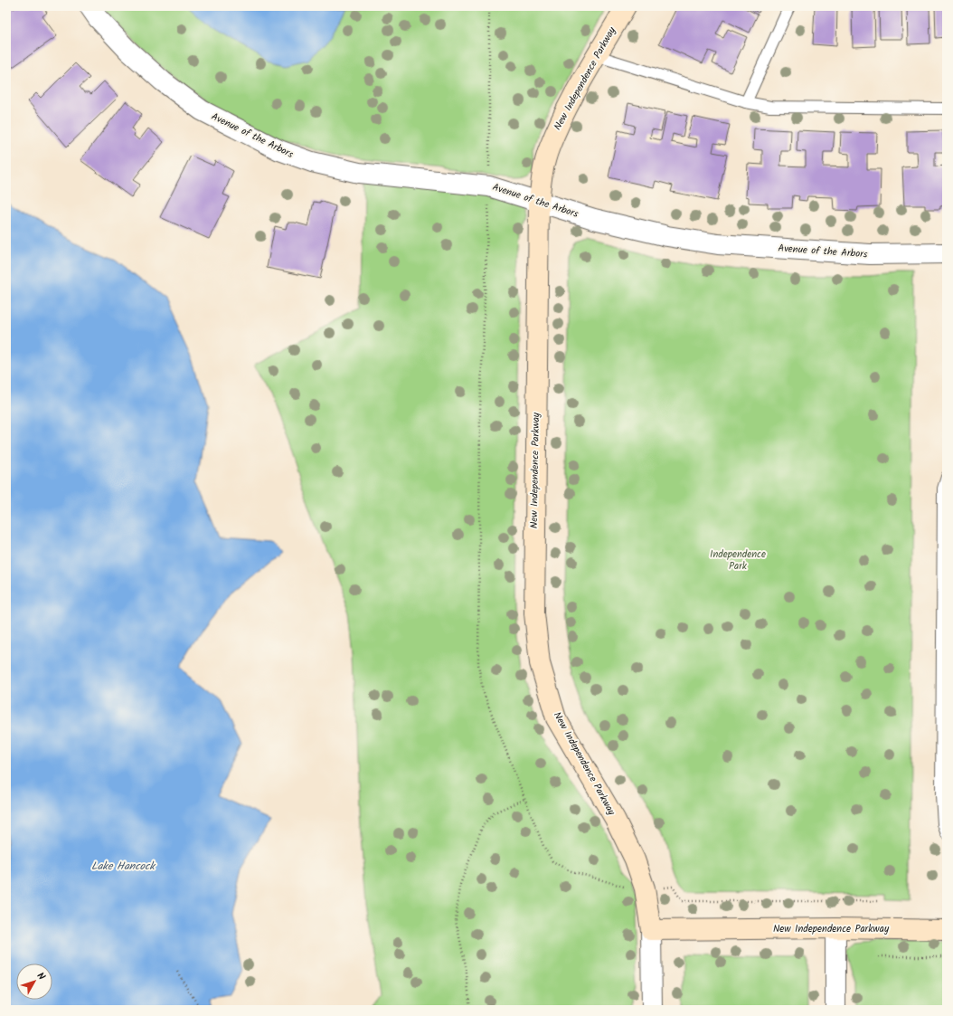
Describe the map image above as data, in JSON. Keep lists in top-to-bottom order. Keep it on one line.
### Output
{"streets":{"street":["New Independence Parkway","Avenue of the Arbors"]},"crossings":[["New Independence Parkway","Avenue of the Arbors"]],"water":["Lake Hancock"],"parks":["Independence Park"],"north":"top right"}
